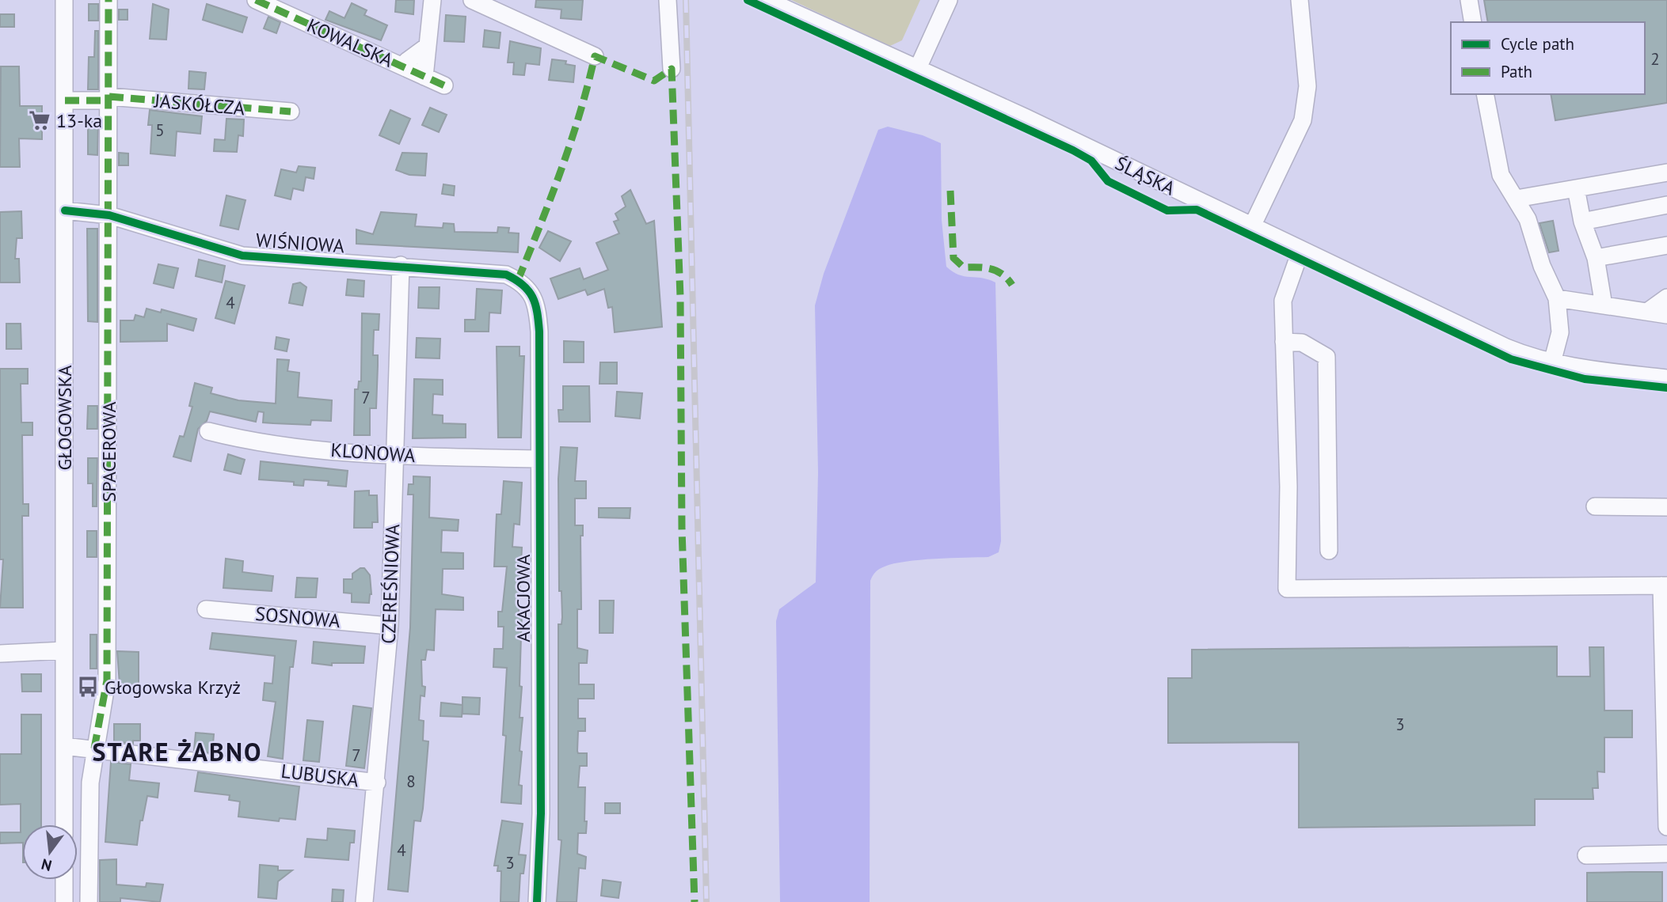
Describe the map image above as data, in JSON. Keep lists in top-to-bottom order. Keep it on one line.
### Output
{"streets":{"street":["KOWALSKA","JASKÓŁCZA","ŚLĄSKA","WIŚNIOWA","GŁOGOWSKA","SPACEROWA","KLONOWA","CZEREŚNIOWA","AKACJOWA","SOSNOWA","LUBUSKA"]},"crossings":[["JASKÓŁCZA","GŁOGOWSKA"],["JASKÓŁCZA","SPACEROWA"],["WIŚNIOWA","GŁOGOWSKA"],["WIŚNIOWA","SPACEROWA"],["WIŚNIOWA","CZEREŚNIOWA"],["WIŚNIOWA","AKACJOWA"],["GŁOGOWSKA","LUBUSKA"],["SPACEROWA","LUBUSKA"],["KLONOWA","CZEREŚNIOWA"],["KLONOWA","AKACJOWA"],["CZEREŚNIOWA","SOSNOWA"],["CZEREŚNIOWA","LUBUSKA"]],"districts":["STARE ŻABNO"],"places":{"supermarket":["13-ka"],"bus stop":["Głogowska Krzyż"]},"house_numbers":["2","5","4","7","3","7","8","4","3"],"legend":["Cycle path","Path"],"north":"bottom"}
